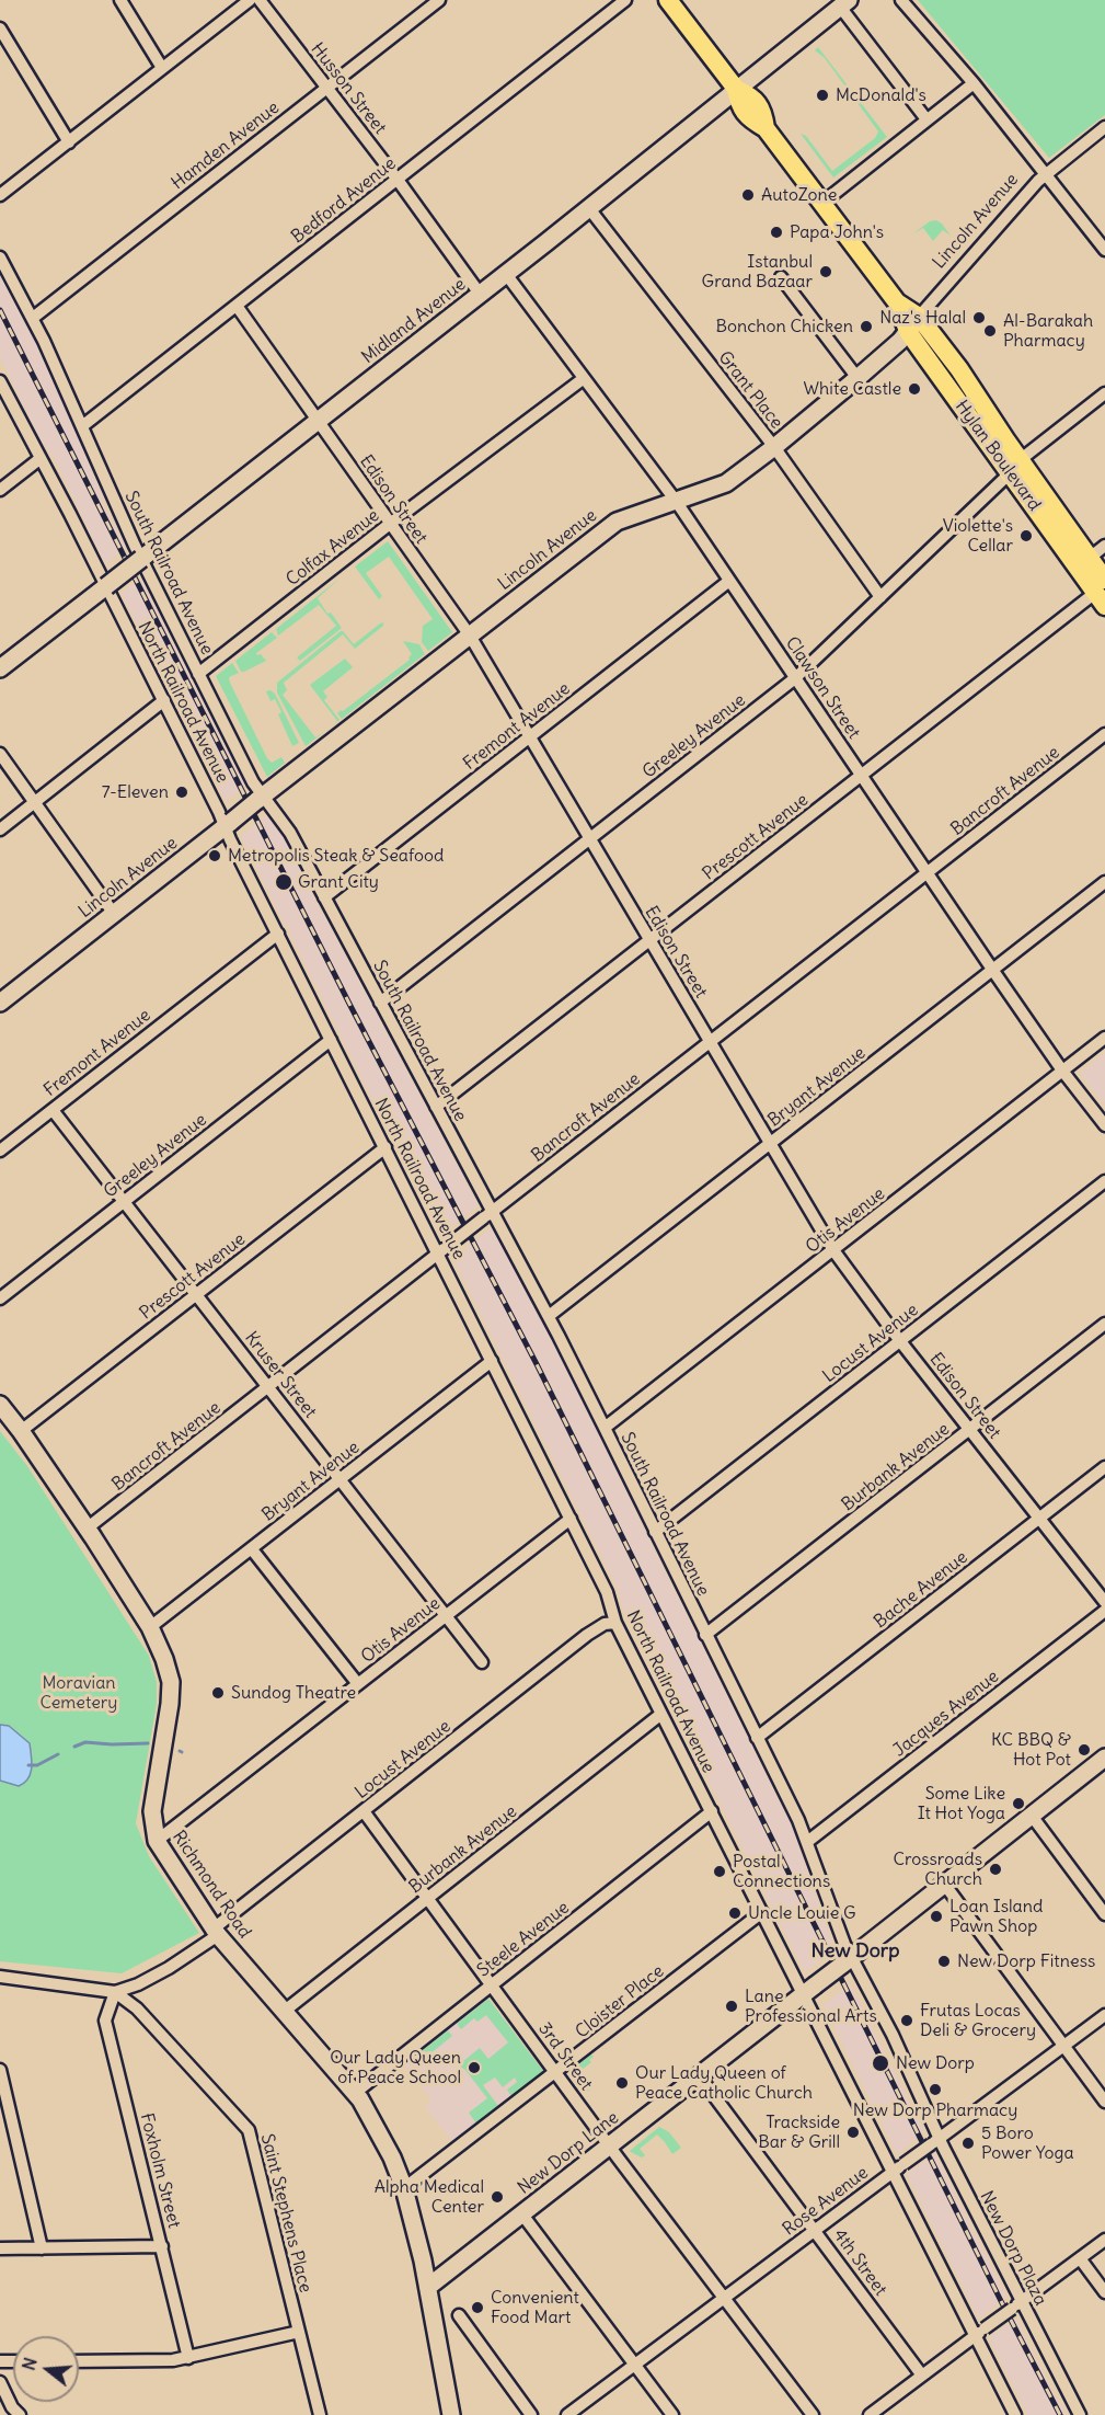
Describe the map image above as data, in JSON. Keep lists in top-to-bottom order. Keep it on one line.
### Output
{"streets":{"main road":["Hylan Boulevard"],"street":["Husson Street","Hamden Avenue","Bedford Avenue","Lincoln Avenue","Midland Avenue","Grant Place","Edison Street","Colfax Avenue","South Railroad Avenue","Clawson Street","North Railroad Avenue","Fremont Avenue","Greeley Avenue","Bancroft Avenue","Prescott Avenue","Bryant Avenue","Otis Avenue","Locust Avenue","Kruser Street","Burbank Avenue","Bache Avenue","Jacques Avenue","Richmond Road","Steele Avenue","Cloister Place","3rd Street","New Dorp Lane","Foxholm Street","Rose Avenue","Saint Stephens Place","New Dorp Plaza","4th Street"]},"crossings":[["Husson Street","Hamden Avenue"],["Husson Street","Bedford Avenue"],["Husson Street","Midland Avenue"],["Hamden Avenue","South Railroad Avenue"],["Bedford Avenue","Edison Street"],["Bedford Avenue","South Railroad Avenue"],["Lincoln Avenue","Grant Place"],["Lincoln Avenue","Hylan Boulevard"],["Lincoln Avenue","Edison Street"],["Lincoln Avenue","South Railroad Avenue"],["Lincoln Avenue","Clawson Street"],["Lincoln Avenue","North Railroad Avenue"],["Midland Avenue","Grant Place"],["Midland Avenue","Hylan Boulevard"],["Midland Avenue","Edison Street"],["Midland Avenue","South Railroad Avenue"],["Midland Avenue","Clawson Street"],["Midland Avenue","North Railroad Avenue"],["Grant Place","Greeley Avenue"],["Hylan Boulevard","Greeley Avenue"],["Hylan Boulevard","Prescott Avenue"],["Edison Street","Colfax Avenue"],["Edison Street","Fremont Avenue"],["Edison Street","Greeley Avenue"],["Edison Street","Bancroft Avenue"],["Edison Street","Prescott Avenue"],["Edison Street","Bryant Avenue"],["Edison Street","Otis Avenue"],["Edison Street","Locust Avenue"],["Edison Street","Burbank Avenue"],["Edison Street","Bache Avenue"],["Colfax Avenue","South Railroad Avenue"],["Colfax Avenue","Clawson Street"],["South Railroad Avenue","Fremont Avenue"],["South Railroad Avenue","Greeley Avenue"],["South Railroad Avenue","Bancroft Avenue"],["South Railroad Avenue","Prescott Avenue"],["South Railroad Avenue","Bryant Avenue"],["South Railroad Avenue","Otis Avenue"],["South Railroad Avenue","Locust Avenue"],["South Railroad Avenue","Burbank Avenue"],["South Railroad Avenue","Bache Avenue"],["South Railroad Avenue","Jacques Avenue"],["South Railroad Avenue","New Dorp Plaza"],["Clawson Street","Fremont Avenue"],["Clawson Street","Greeley Avenue"],["Clawson Street","Bancroft Avenue"],["Clawson Street","Prescott Avenue"],["Clawson Street","Bryant Avenue"],["Clawson Street","Otis Avenue"],["North Railroad Avenue","Fremont Avenue"],["North Railroad Avenue","Greeley Avenue"],["North Railroad Avenue","Bancroft Avenue"],["North Railroad Avenue","Prescott Avenue"],["North Railroad Avenue","Bryant Avenue"],["North Railroad Avenue","Otis Avenue"],["North Railroad Avenue","Locust Avenue"],["North Railroad Avenue","Burbank Avenue"],["North Railroad Avenue","Steele Avenue"],["North Railroad Avenue","Cloister Place"],["North Railroad Avenue","New Dorp Lane"],["Fremont Avenue","Kruser Street"],["Greeley Avenue","Kruser Street"],["Bancroft Avenue","Kruser Street"],["Bancroft Avenue","Richmond Road"],["Prescott Avenue","Kruser Street"],["Prescott Avenue","Richmond Road"],["Bryant Avenue","Kruser Street"],["Bryant Avenue","Richmond Road"],["Otis Avenue","Kruser Street"],["Otis Avenue","Richmond Road"],["Locust Avenue","Richmond Road"],["Locust Avenue","3rd Street"],["Locust Avenue","Foxholm Street"],["Locust Avenue","Saint Stephens Place"],["Burbank Avenue","Richmond Road"],["Burbank Avenue","3rd Street"],["Jacques Avenue","New Dorp Plaza"],["Richmond Road","Steele Avenue"],["Richmond Road","Cloister Place"],["Richmond Road","New Dorp Lane"],["Steele Avenue","3rd Street"],["Cloister Place","3rd Street"],["3rd Street","New Dorp Lane"],["3rd Street","Rose Avenue"],["New Dorp Lane","New Dorp Plaza"],["New Dorp Lane","4th Street"],["Foxholm Street","Saint Stephens Place"],["Rose Avenue","New Dorp Plaza"],["Rose Avenue","4th Street"]],"districts":["New Dorp"],"parks":["Moravian Cemetery"],"places":["McDonald's","AutoZone","Papa John's","Istanbul Grand Bazaar","Naz's Halal","Bonchon Chicken","Al-Barakah Pharmacy","White Castle","Violette's Cellar","7-Eleven","Metropolis Steak & Seafood","Grant City","Sundog Theatre","KC BBQ & Hot Pot","Some Like It Hot Yoga","Crossroads Church","Postal Connections","Uncle Louie G","Loan Island Pawn Shop","New Dorp Fitness","Lane Professional Arts","Frutas Locas Deli & Grocery","New Dorp","Our Lady Queen of Peace School","Our Lady Queen of Peace Catholic Church","New Dorp Pharmacy","Trackside Bar & Grill","5 Boro Power Yoga","Alpha Medical Center","Convenient Food Mart"],"north":"left"}
